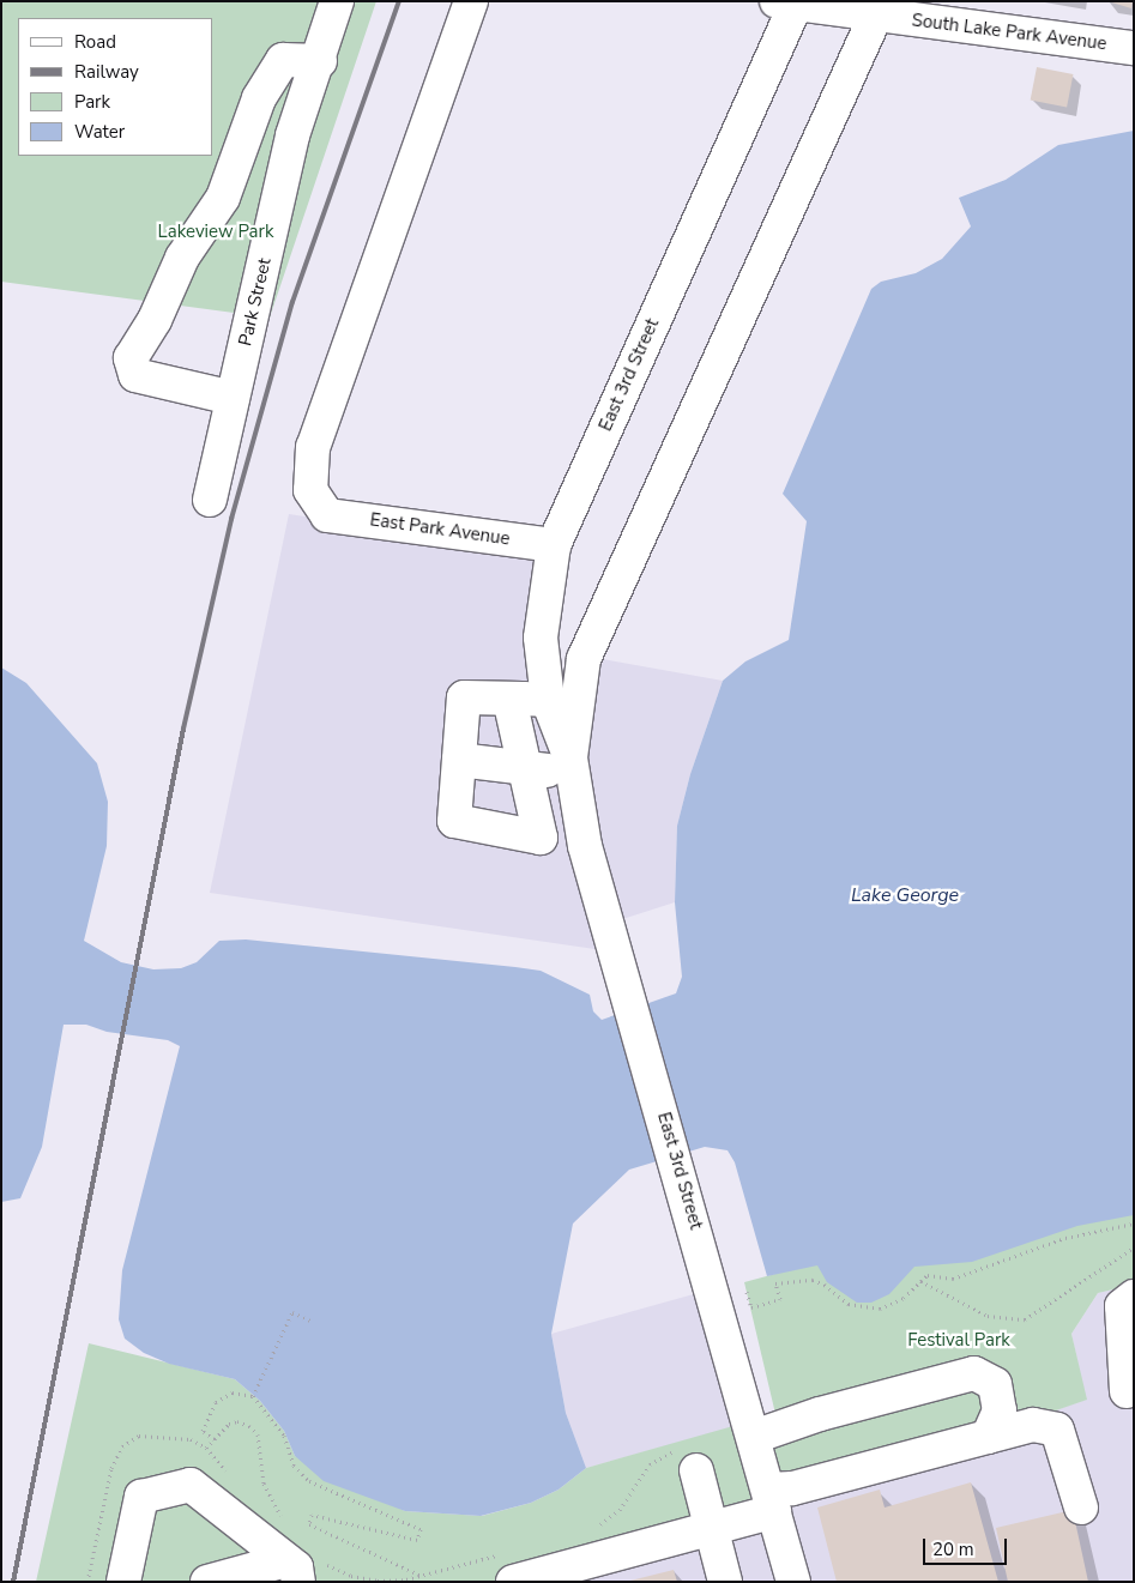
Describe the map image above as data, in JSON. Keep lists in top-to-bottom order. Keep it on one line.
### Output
{"streets":{"street":["South Lake Park Avenue","Park Street","East 3rd Street","East Park Avenue"]},"crossings":[["South Lake Park Avenue","East 3rd Street"],["East 3rd Street","East Park Avenue"]],"water":["Lake George"],"parks":["Lakeview Park","Festival Park"],"legend":["Road","Railway","Park","Water"],"scale_bar":"20 m"}
